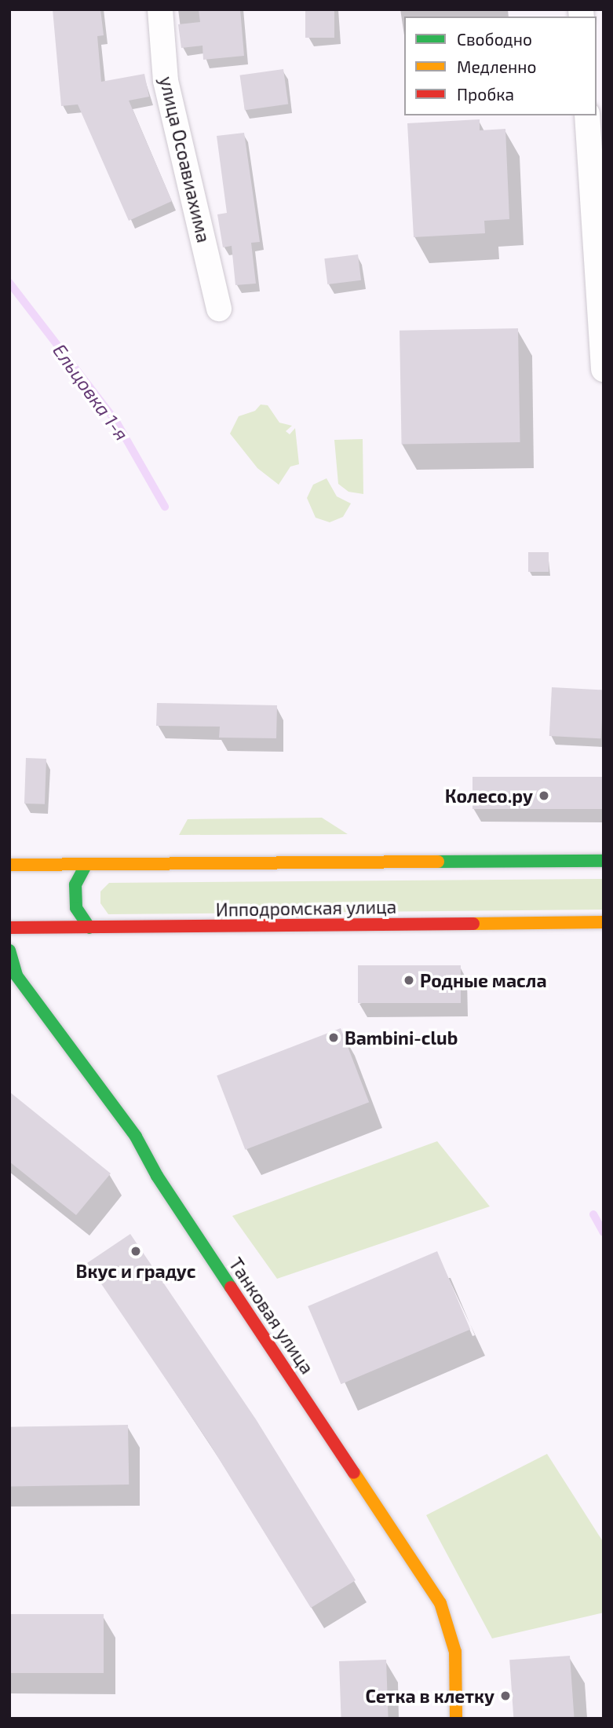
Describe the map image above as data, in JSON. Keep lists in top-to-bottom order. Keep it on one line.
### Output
{"streets":{"main road":["Ипподромская улица","Танковая улица"],"street":["улица Осоавиахима"]},"water":["Ельцовка 1-я"],"places":["Колесо.ру","Родные масла","Bambini-club","Вкус и градус","Сетка в клетку"],"legend":["Свободно","Медленно","Пробка"]}
